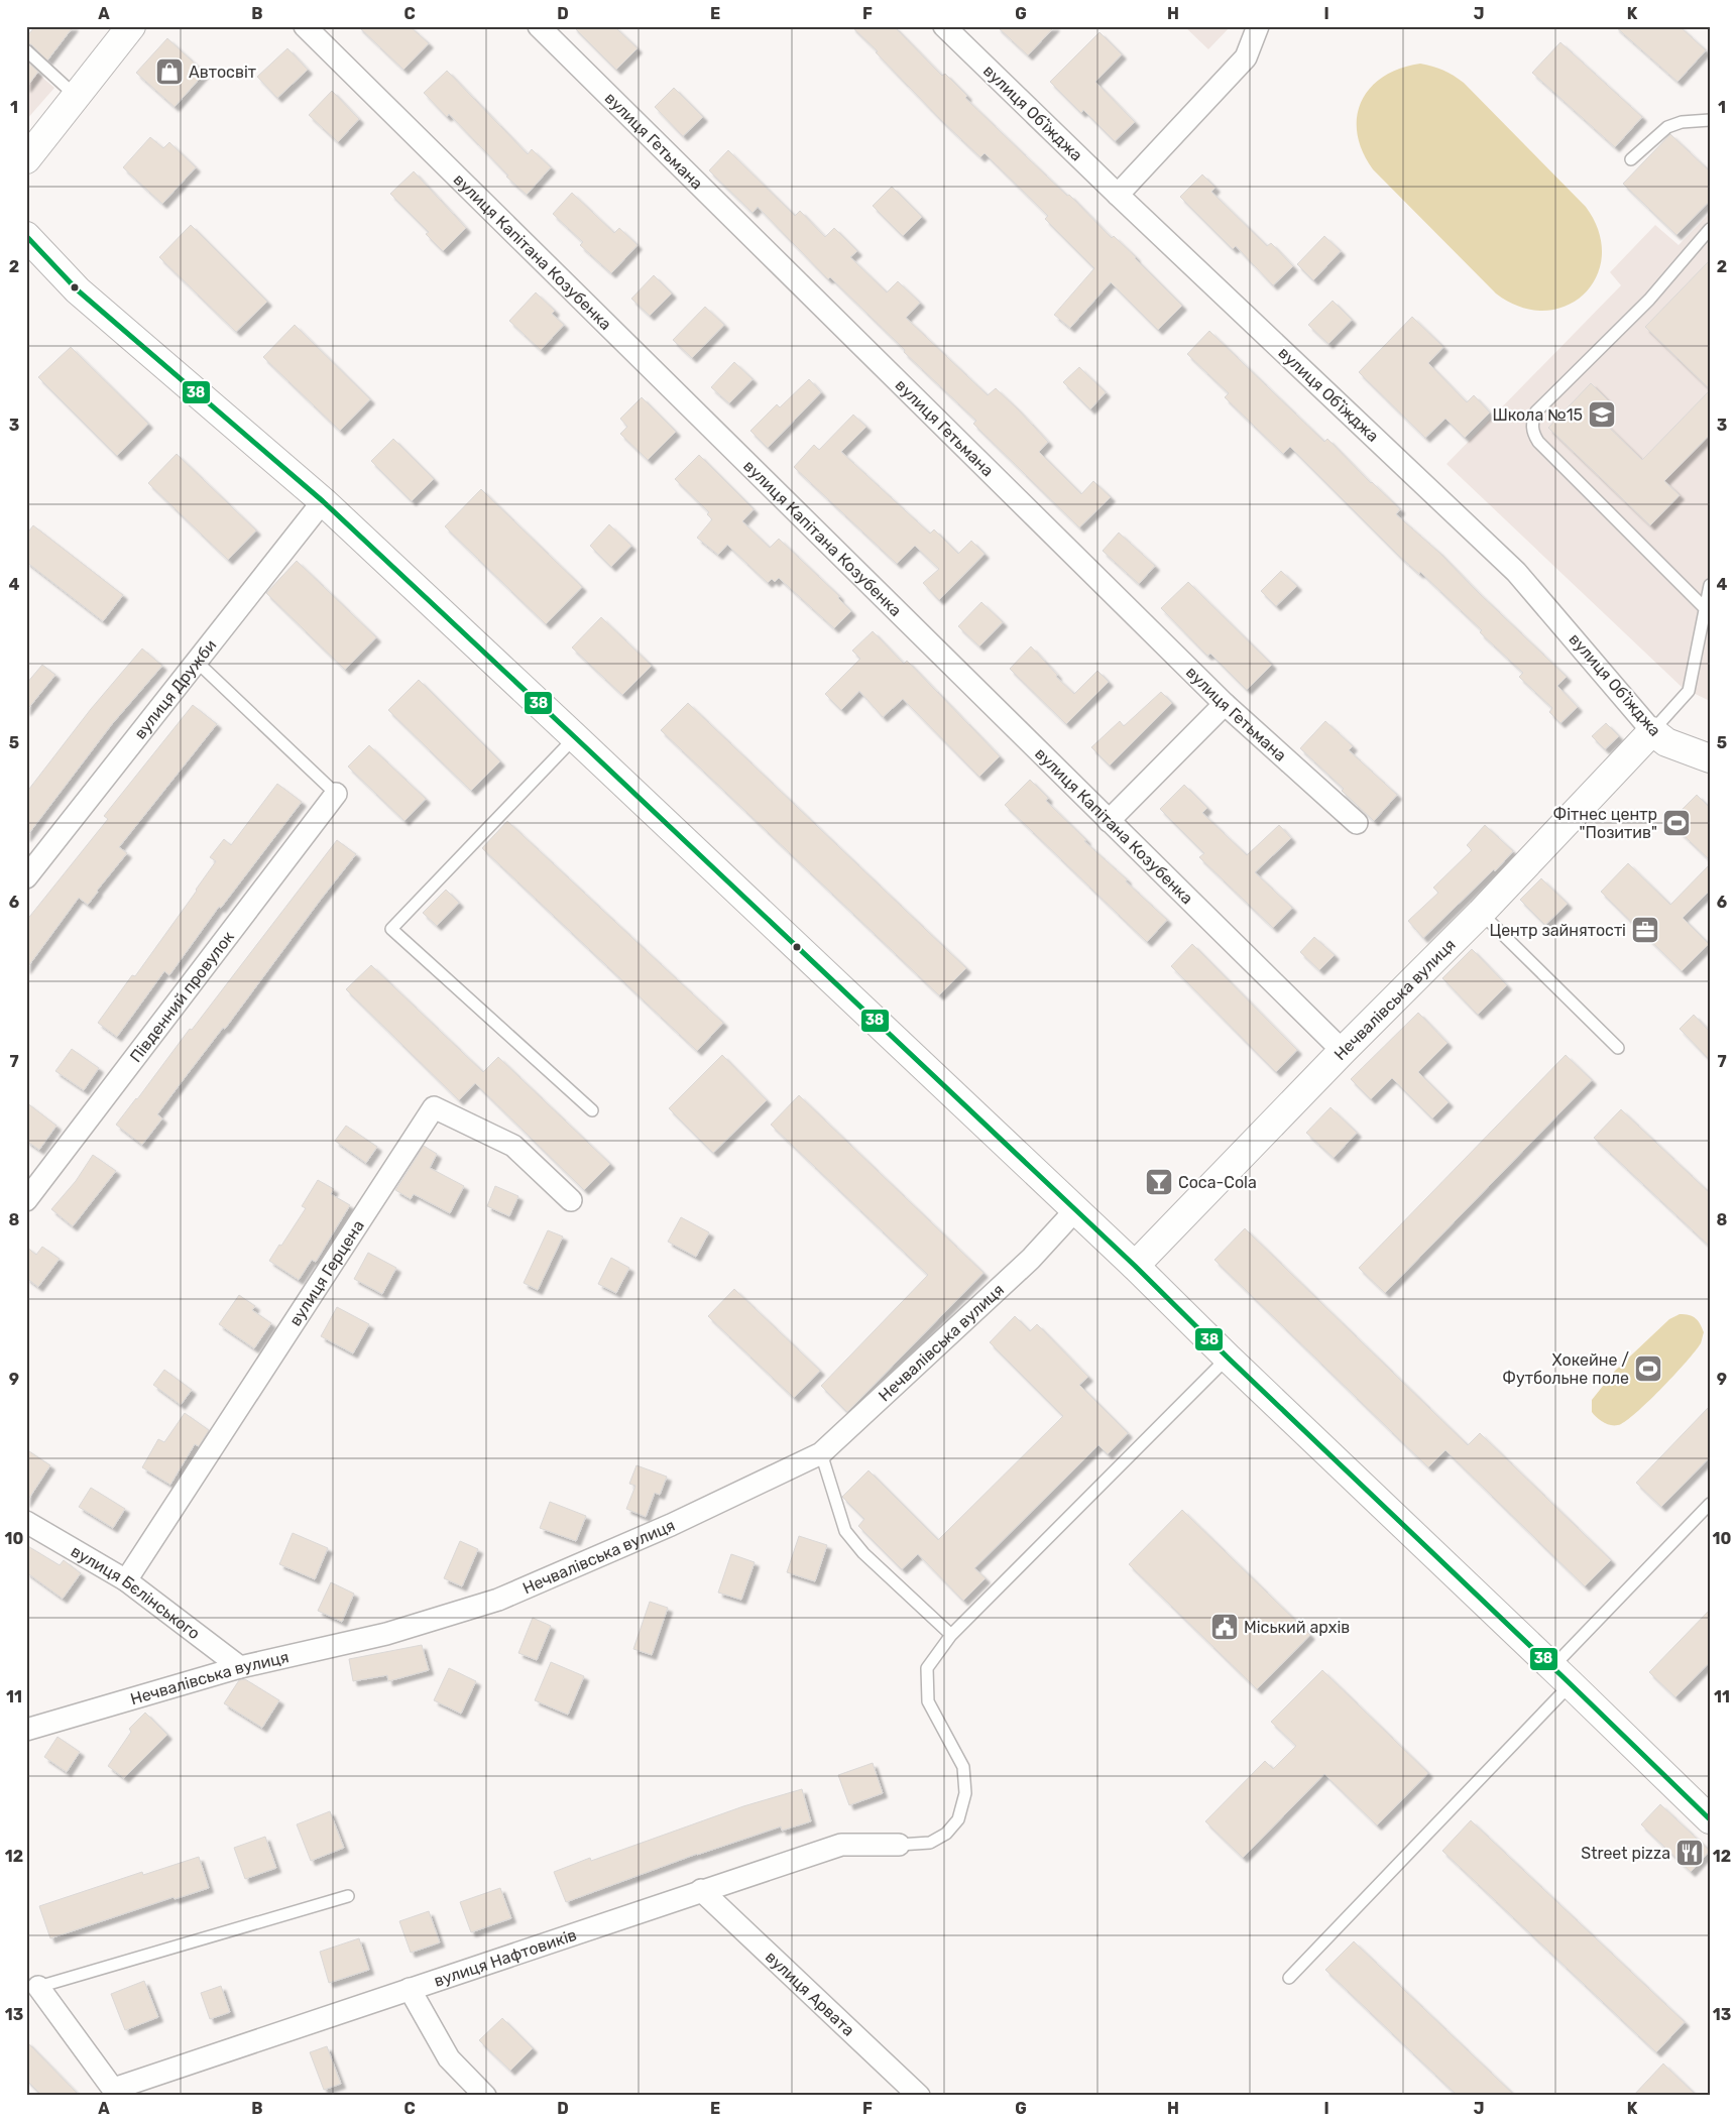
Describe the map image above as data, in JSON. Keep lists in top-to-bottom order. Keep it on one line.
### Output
{"streets":{"street":["вулиця Обʼїжджа","вулиця Гетьмана","вулиця Капітана Козубенка","вулиця Дружби","Південний провулок","Нечвалівська вулиця","вулиця Герцена","вулиця Бєлінського","вулиця Нафтовиків","вулиця Арвата"]},"crossings":[["вулиця Обʼїжджа","Нечвалівська вулиця"],["вулиця Капітана Козубенка","Нечвалівська вулиця"],["Нечвалівська вулиця","вулиця Бєлінського"],["вулиця Герцена","вулиця Бєлінського"],["вулиця Нафтовиків","вулиця Арвата"]],"places":{"shop":["Автосвіт"],"school or university":["Школа №15"],"sports":["Фітнес центр \"Позитив\"","Хокейне / Футбольне поле"],"office":["Центр зайнятості"],"bar":["Coca-Cola"],"public building":["Міський архів"],"restaurant":["Street pizza"]},"lines":["transit line 38"],"grid":{"columns":["A","B","C","D","E","F","G","H","I","J","K"],"rows":["1","2","3","4","5","6","7","8","9","10","11","12","13"]}}
